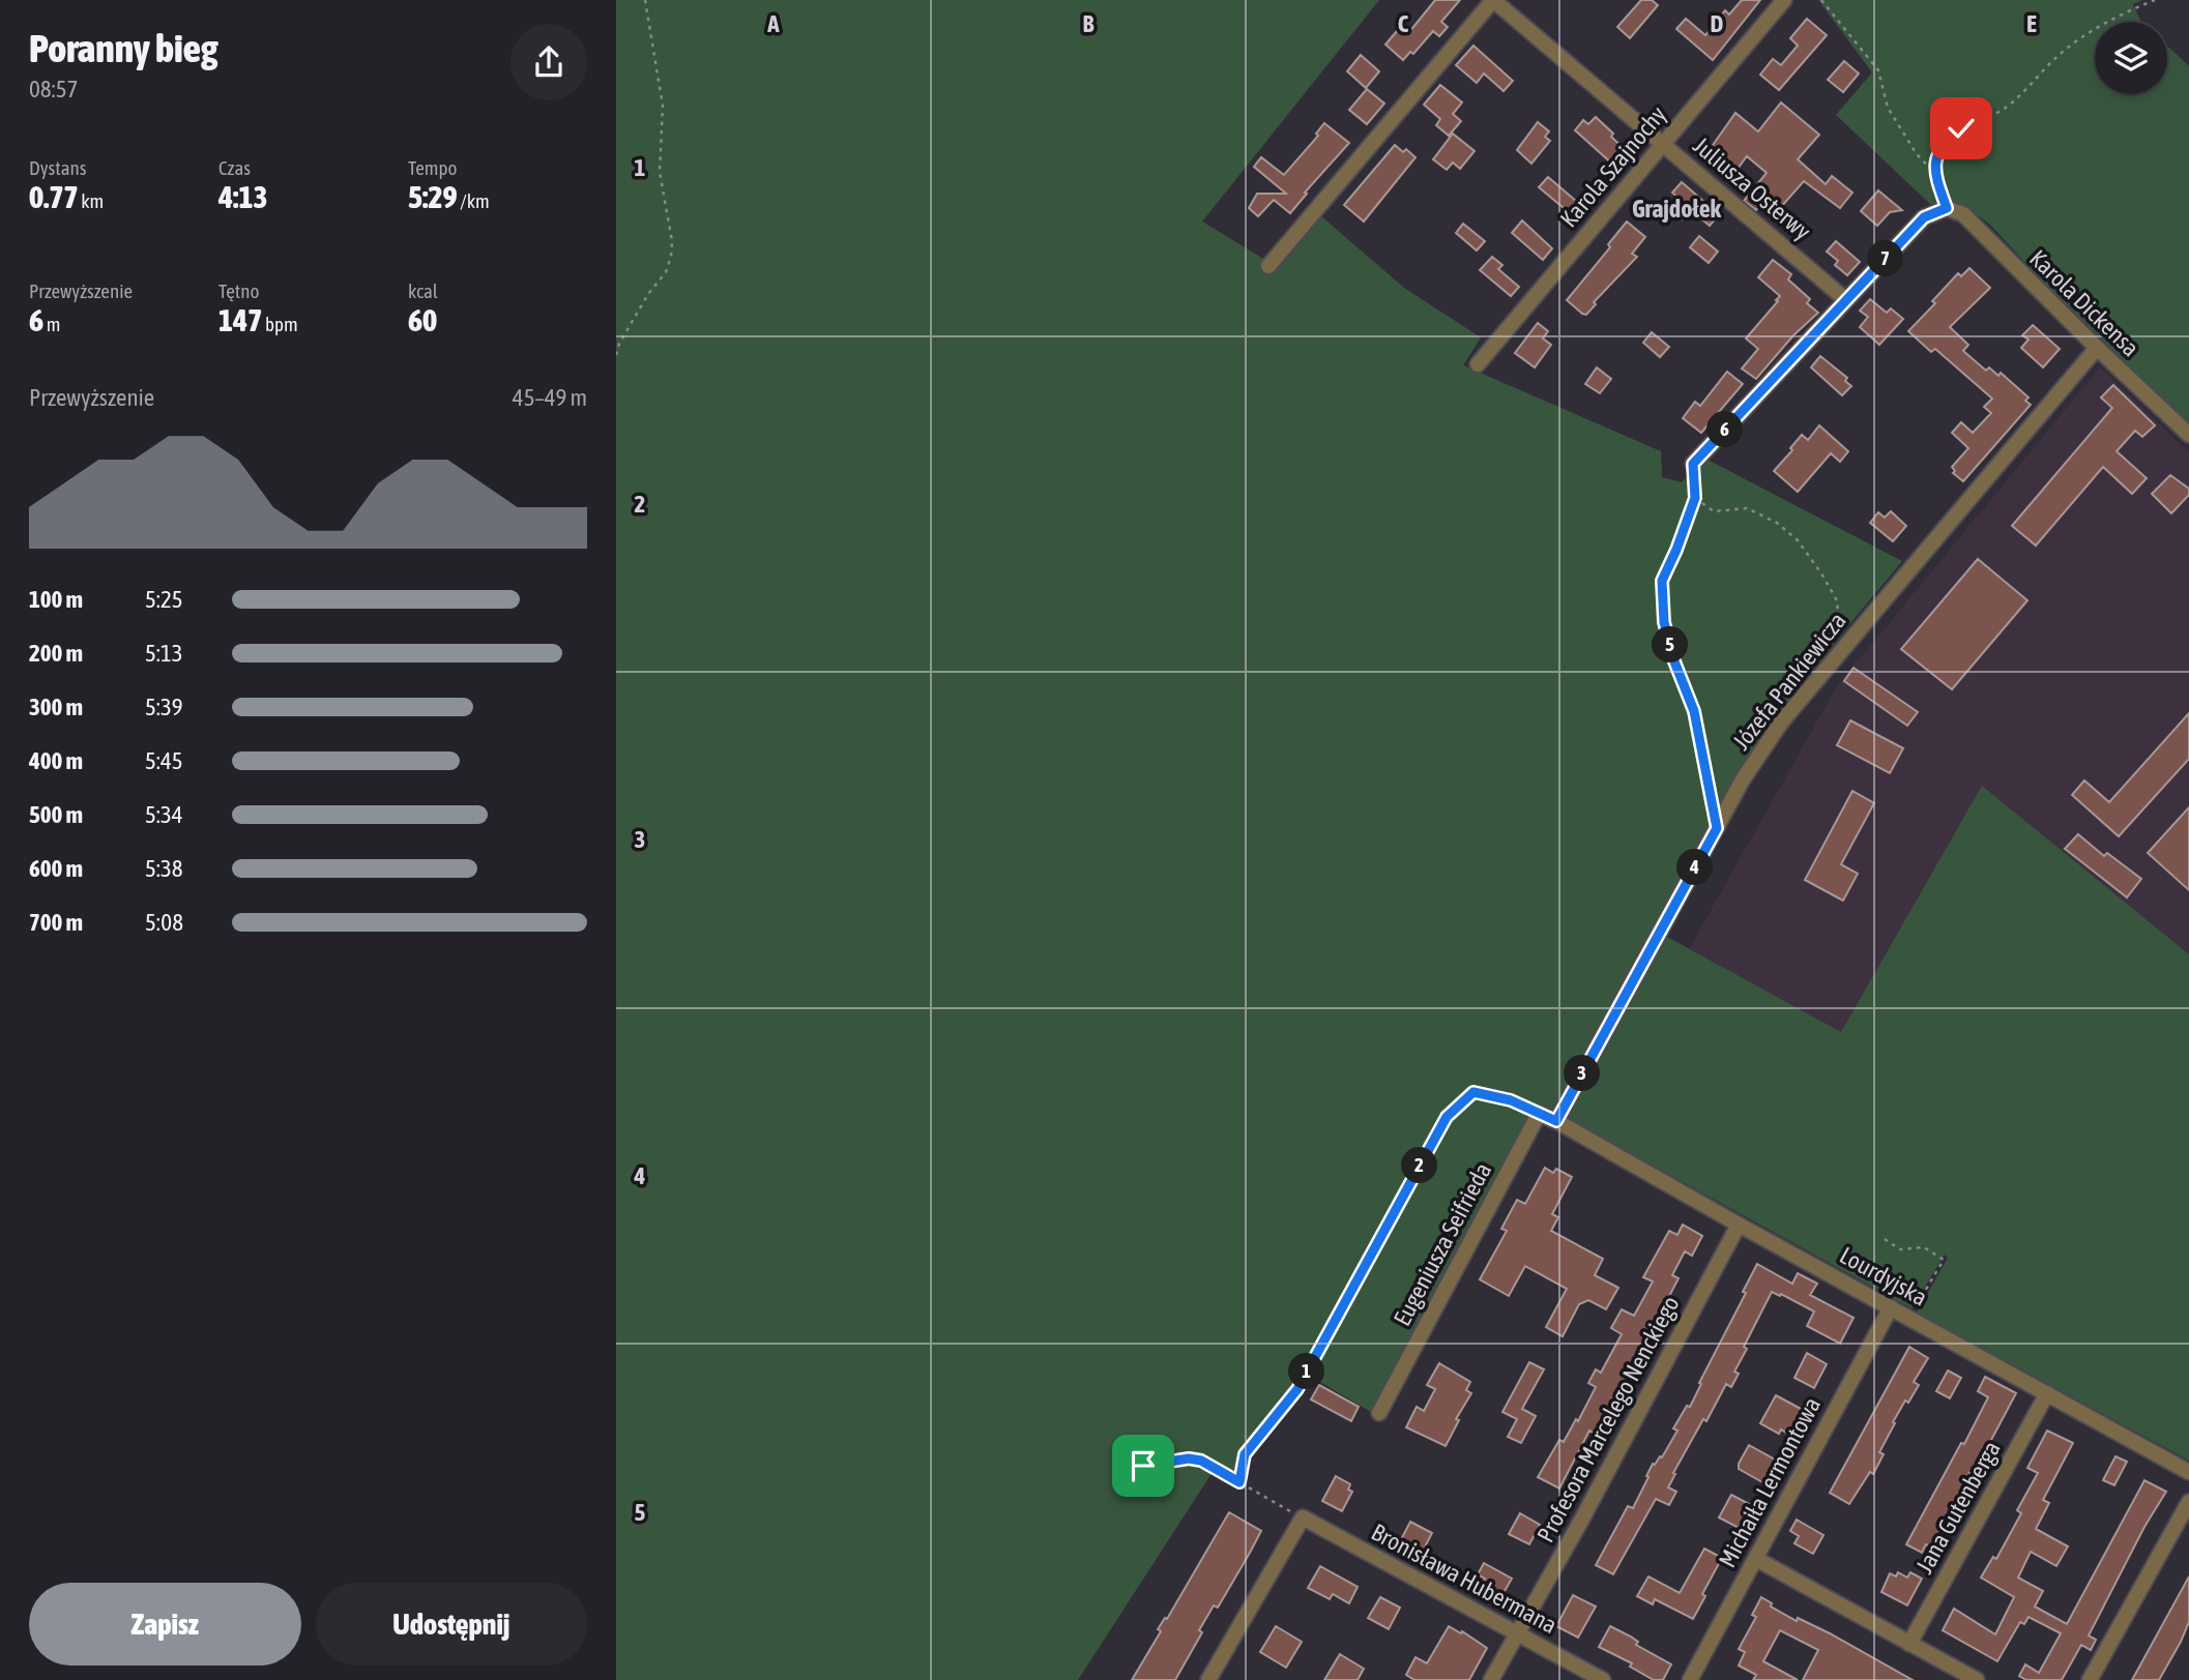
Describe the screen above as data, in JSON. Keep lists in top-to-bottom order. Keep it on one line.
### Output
{"streets":{"street":["Karola Szajnochy","Juliusza Osterwy","Karola Dickensa","Józefa Pankiewicza","Eugeniusza Seifrieda","Lourdyjska","Profesora Marcelego Nenckiego","Michaiła Lermontowa","Jana Gutenberga","Bronisława Hubermana"]},"crossings":[["Karola Szajnochy","Juliusza Osterwy"],["Karola Dickensa","Józefa Pankiewicza"],["Józefa Pankiewicza","Lourdyjska"],["Lourdyjska","Profesora Marcelego Nenckiego"],["Lourdyjska","Michaiła Lermontowa"],["Lourdyjska","Jana Gutenberga"],["Profesora Marcelego Nenckiego","Bronisława Hubermana"]],"districts":["Grajdołek"],"page":{"heading":["Poranny bieg","08:57"],"stats":[["Dystans","0.77 km"],["Czas","4:13"],["Tempo","5:29 /km"],["Przewyższenie","6 m"],["Tętno","147 bpm"],["kcal","60"]],"pins":["7","6","5","4","3","2","1"],"chart":["Przewyższenie","45–49 m"],"list":[{"name":"100 m","note":"5:25"},{"name":"200 m","note":"5:13"},{"name":"300 m","note":"5:39"},{"name":"400 m","note":"5:45"},{"name":"500 m","note":"5:34"},{"name":"600 m","note":"5:38"},{"name":"700 m","note":"5:08"}],"buttons":["Zapisz","Udostępnij"]},"grid":{"columns":["A","B","C","D","E"],"rows":["1","2","3","4","5"]}}
